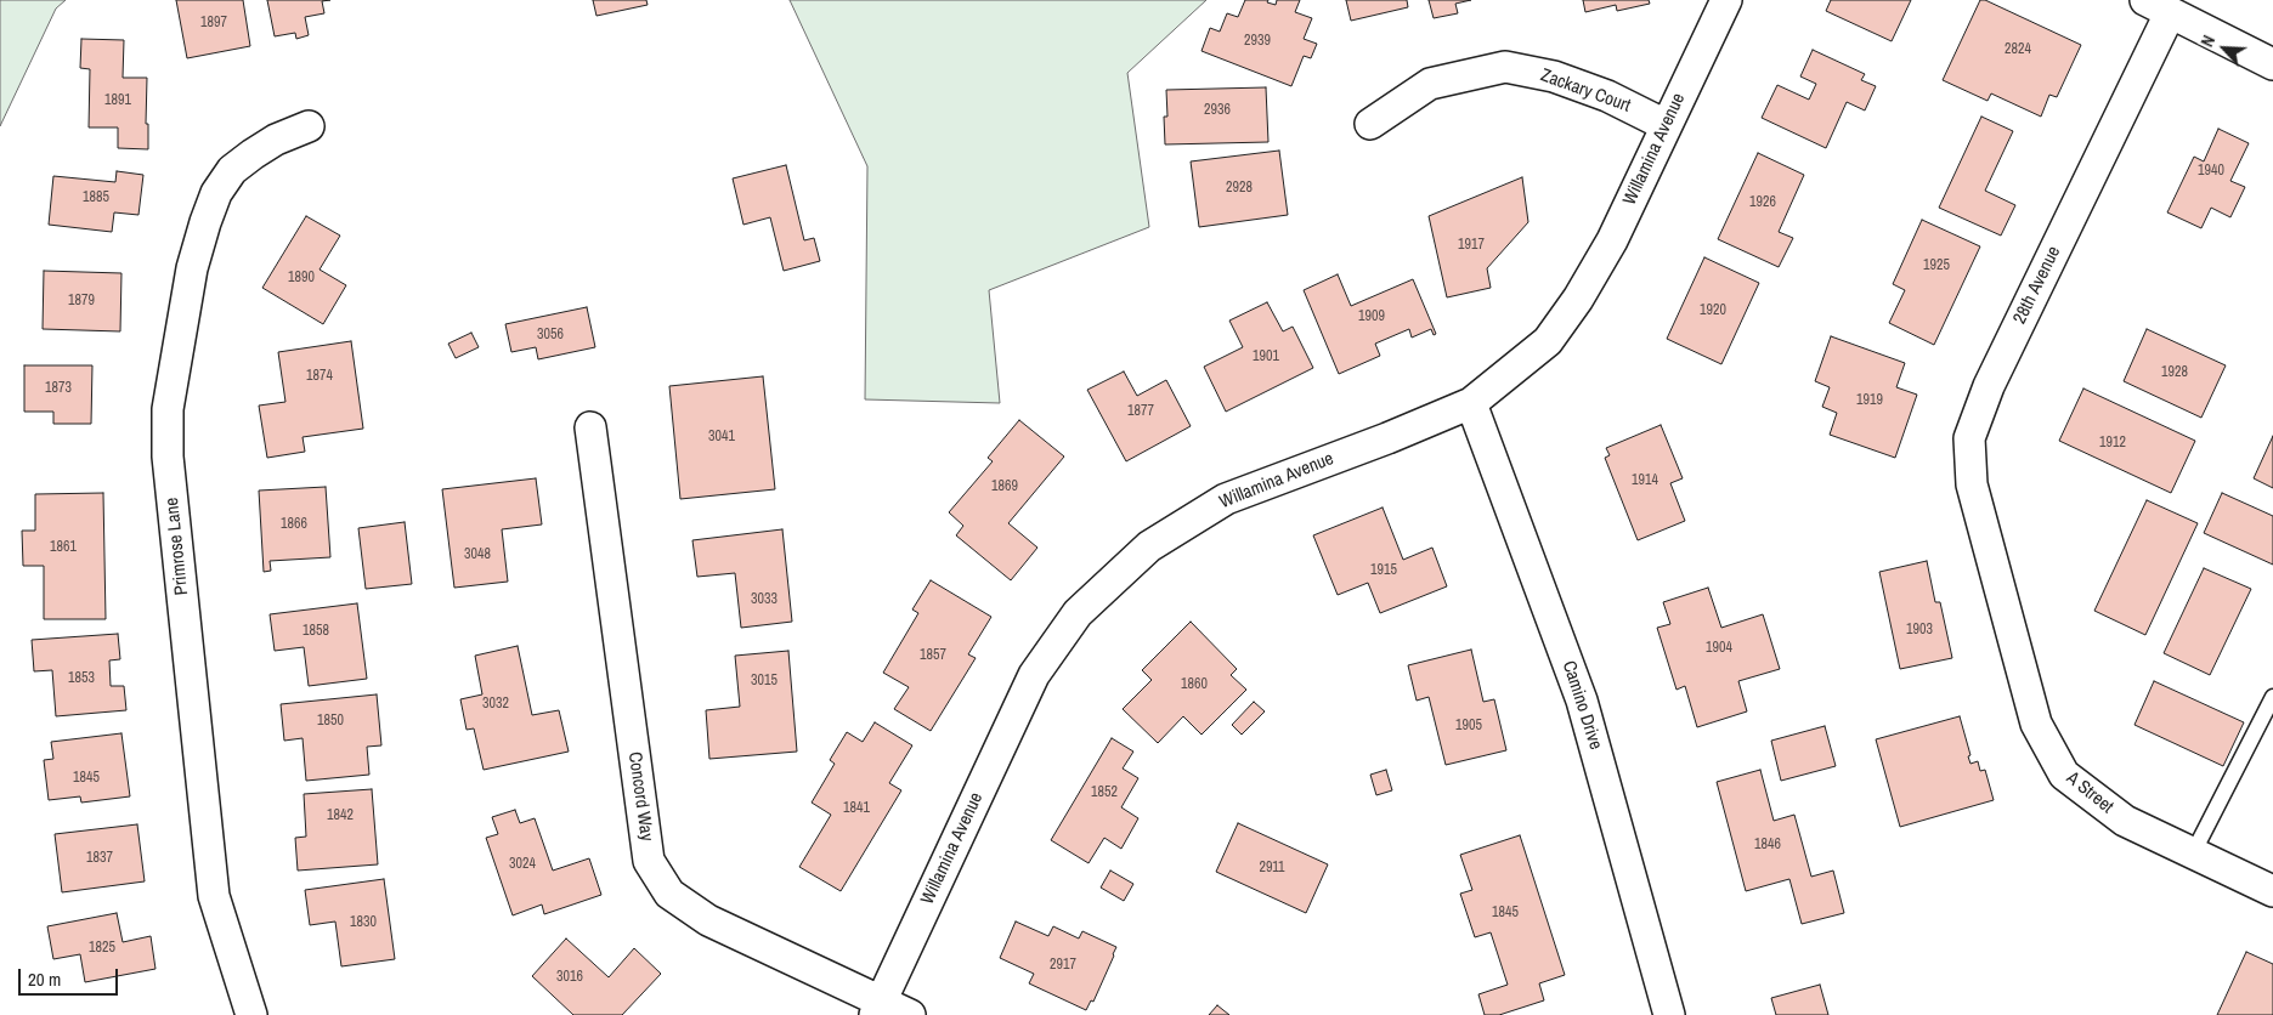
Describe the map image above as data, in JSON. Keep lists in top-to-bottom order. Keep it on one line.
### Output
{"streets":{"street":["Zackary Court","Willamina Avenue","28th Avenue","Primrose Lane","Camino Drive","A Street","Concord Way"]},"crossings":[["Zackary Court","Willamina Avenue"],["Willamina Avenue","Camino Drive"],["Willamina Avenue","Concord Way"],["28th Avenue","A Street"]],"house_numbers":["1897","2939","2824","1891","2936","1940","2928","1885","1926","1917","1925","1890","1879","1920","1909","3056","1901","1928","1874","1873","1919","1877","3041","1912","1914","1869","1866","1861","3048","1915","3033","1903","1858","1904","1857","1853","3015","1860","3032","1850","1905","1845","1852","1841","1842","1846","1837","3024","2911","1845","1830","1825","2917","3016"],"scale_bar":"20 m","north":"top left"}
